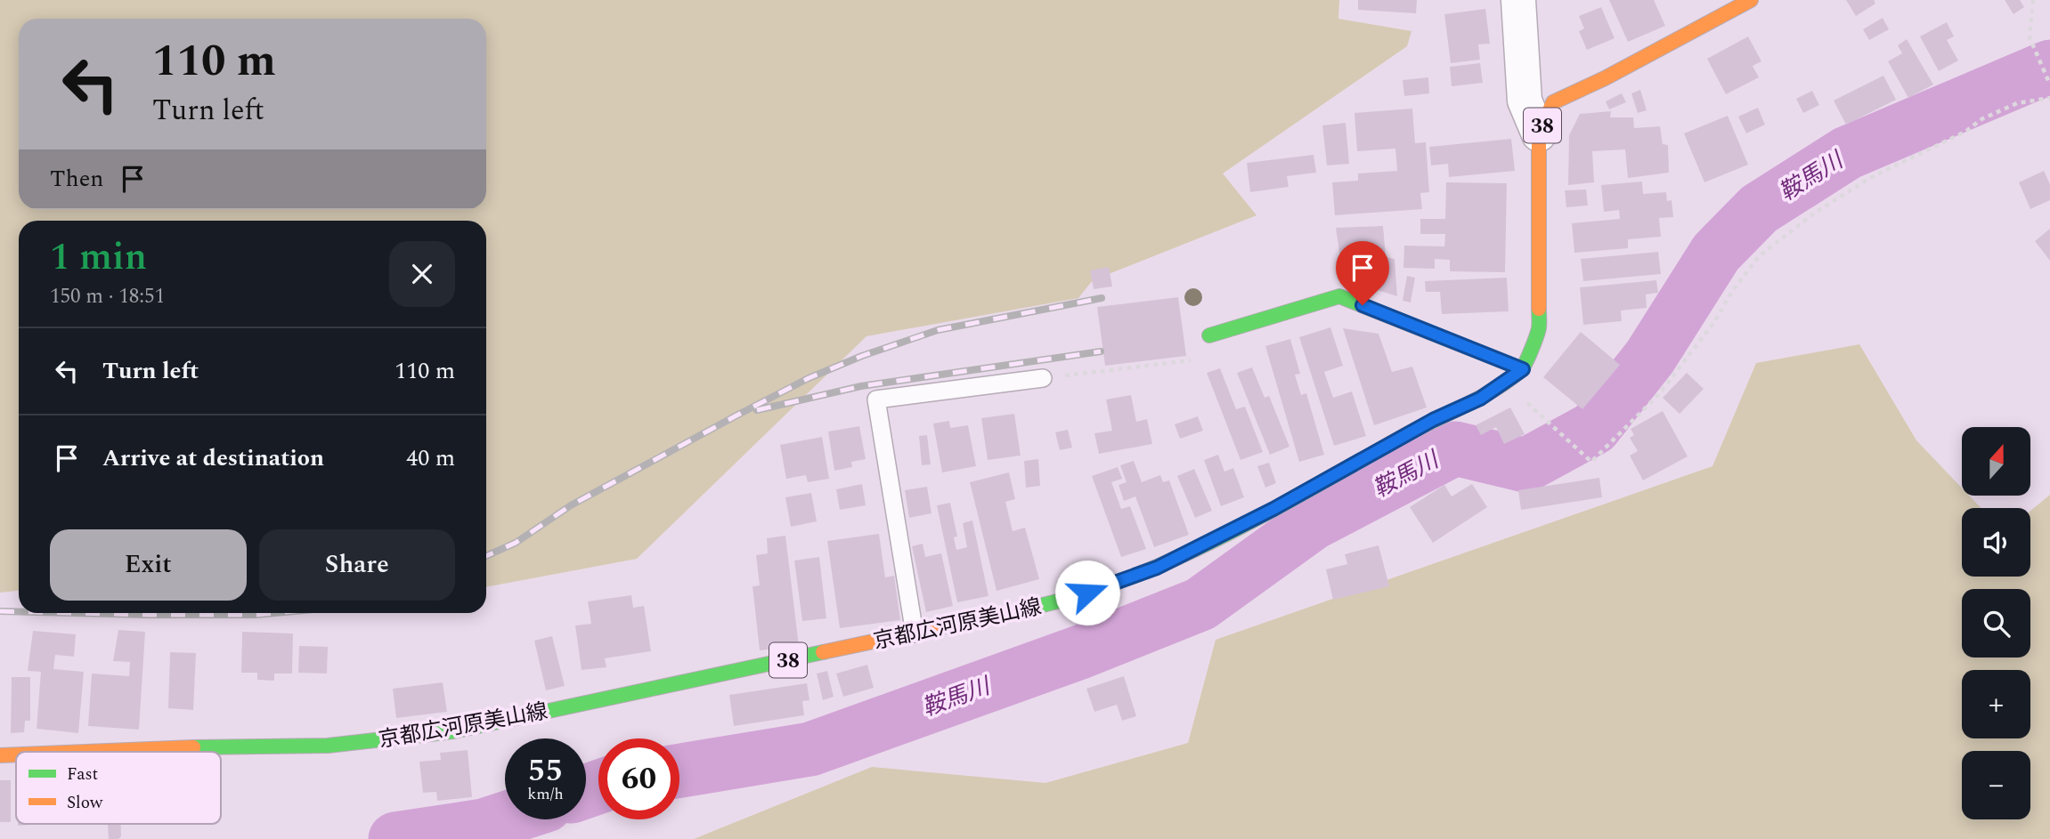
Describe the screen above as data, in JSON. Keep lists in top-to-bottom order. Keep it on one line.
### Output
{"streets":{"main road":["38","京都広河原美山線"]},"crossings":[["38","京都広河原美山線"]],"water":["鞍馬川"],"legend":["Fast","Slow"],"north":"top","page":{"turn":["110 m","Turn left"],"then":"Then","heading":["1 min","150 m · 18:51"],"list":[{"name":"Turn left","value":"110 m"},{"name":"Arrive at destination","value":"40 m"}],"map_buttons":["+","−"],"buttons":["Exit","Share"],"speed":"55 km/h","limit":"60"}}
